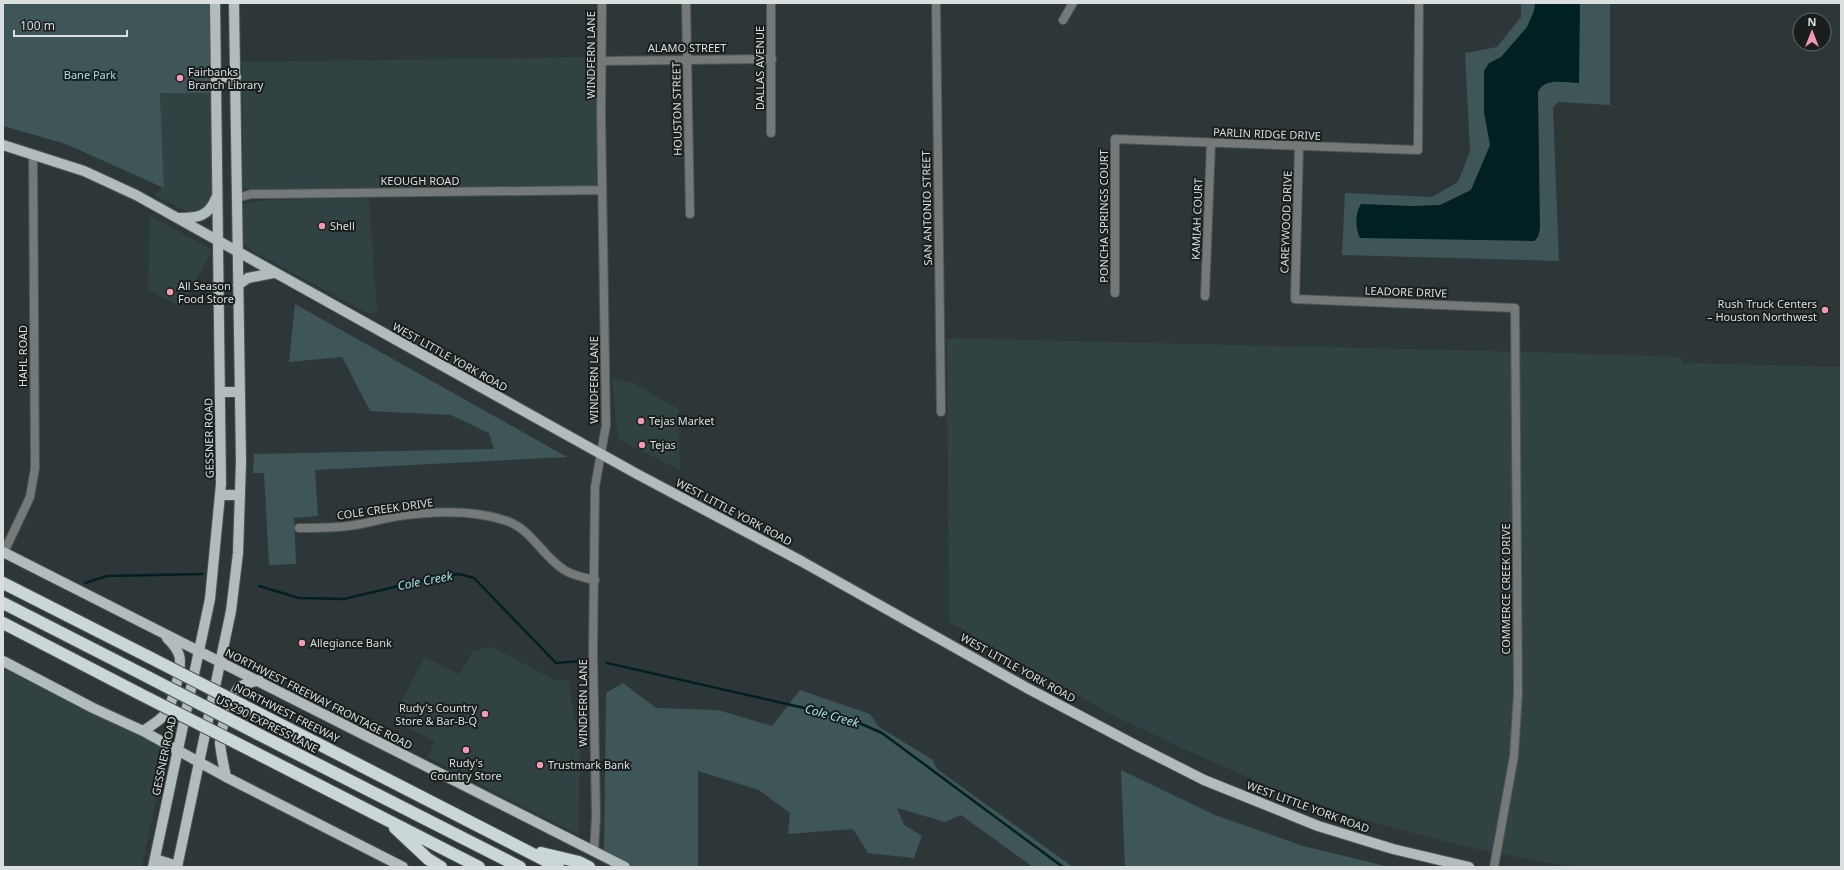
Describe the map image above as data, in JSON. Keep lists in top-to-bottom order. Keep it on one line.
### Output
{"streets":{"highway":["NORTHWEST FREEWAY","US 290 EXPRESS LANE"],"main road":["WEST LITTLE YORK ROAD","GESSNER ROAD","NORTHWEST FREEWAY FRONTAGE ROAD"],"street":["ALAMO STREET","WINDFERN LANE","DALLAS AVENUE","HOUSTON STREET","PARLIN RIDGE DRIVE","KEOUGH ROAD","SAN ANTONIO STREET","PONCHA SPRINGS COURT","KAMIAH COURT","CAREYWOOD DRIVE","LEADORE DRIVE","HAHL ROAD","COLE CREEK DRIVE","COMMERCE CREEK DRIVE"]},"crossings":[["ALAMO STREET","WINDFERN LANE"],["ALAMO STREET","DALLAS AVENUE"],["ALAMO STREET","HOUSTON STREET"],["WINDFERN LANE","KEOUGH ROAD"],["WINDFERN LANE","WEST LITTLE YORK ROAD"],["WINDFERN LANE","COLE CREEK DRIVE"],["WINDFERN LANE","NORTHWEST FREEWAY FRONTAGE ROAD"],["PARLIN RIDGE DRIVE","PONCHA SPRINGS COURT"],["PARLIN RIDGE DRIVE","KAMIAH COURT"],["PARLIN RIDGE DRIVE","CAREYWOOD DRIVE"],["CAREYWOOD DRIVE","LEADORE DRIVE"],["LEADORE DRIVE","COMMERCE CREEK DRIVE"],["HAHL ROAD","WEST LITTLE YORK ROAD"],["HAHL ROAD","NORTHWEST FREEWAY FRONTAGE ROAD"],["WEST LITTLE YORK ROAD","GESSNER ROAD"],["GESSNER ROAD","NORTHWEST FREEWAY FRONTAGE ROAD"]],"water":["Cole Creek"],"parks":["Bane Park"],"places":["Fairbanks Branch Library","Shell","All Season Food Store","Rush Truck Centers – Houston Northwest","Tejas Market","Tejas","Allegiance Bank","Rudy's Country Store & Bar-B-Q","Rudy's Country Store","Trustmark Bank"],"scale_bar":"100 m","north":"top"}
